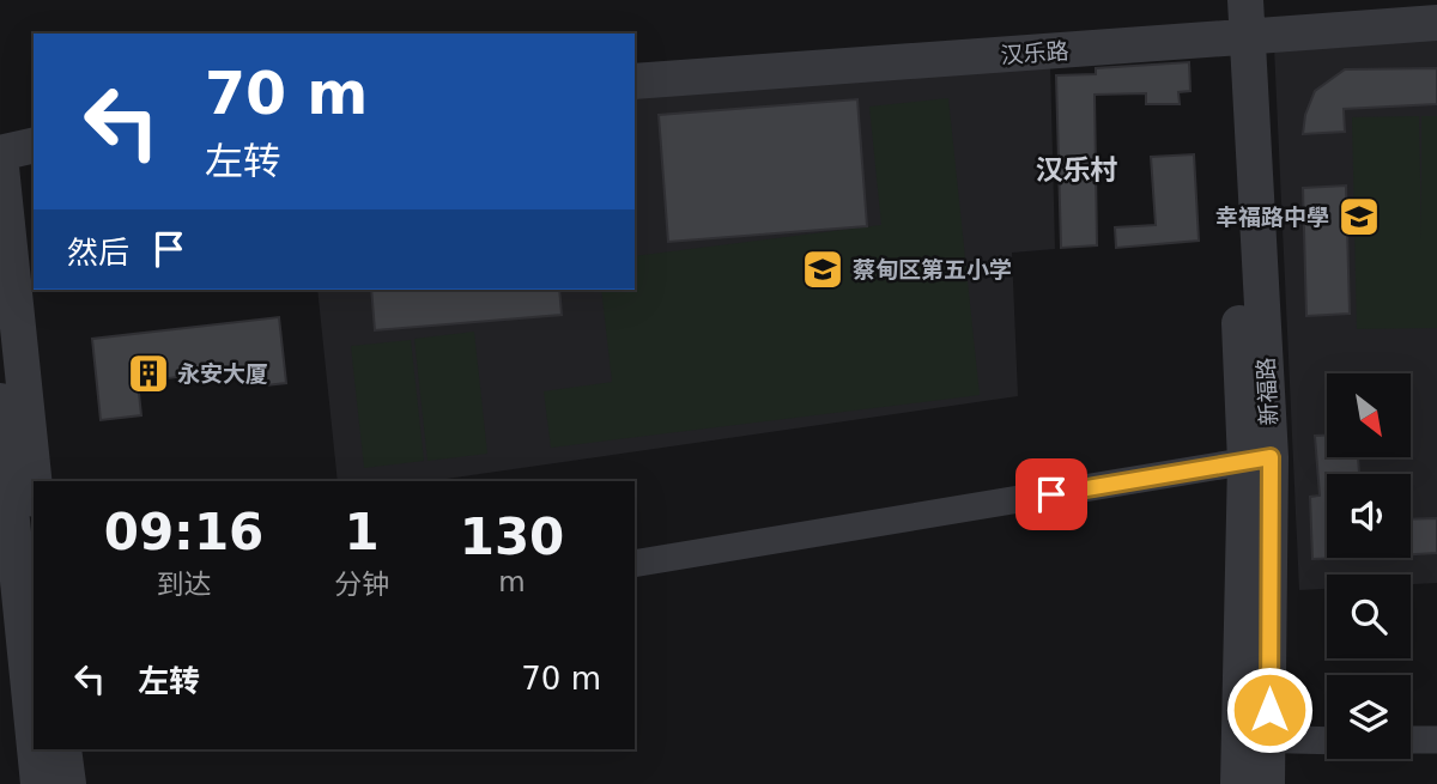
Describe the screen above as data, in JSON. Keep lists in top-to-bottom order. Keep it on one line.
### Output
{"streets":{"street":["汉乐路","新福路"]},"crossings":[["汉乐路","新福路"]],"districts":["汉乐村"],"places":{"school or university":["幸福路中學","蔡甸区第五小学"],"building":["永安大厦"]},"north":"bottom right","page":{"turn":["70 m","左转"],"then":"然后","eta":["09:16","到达","1","分钟","130","m"],"list":[{"name":"左转","value":"70 m"}]}}
